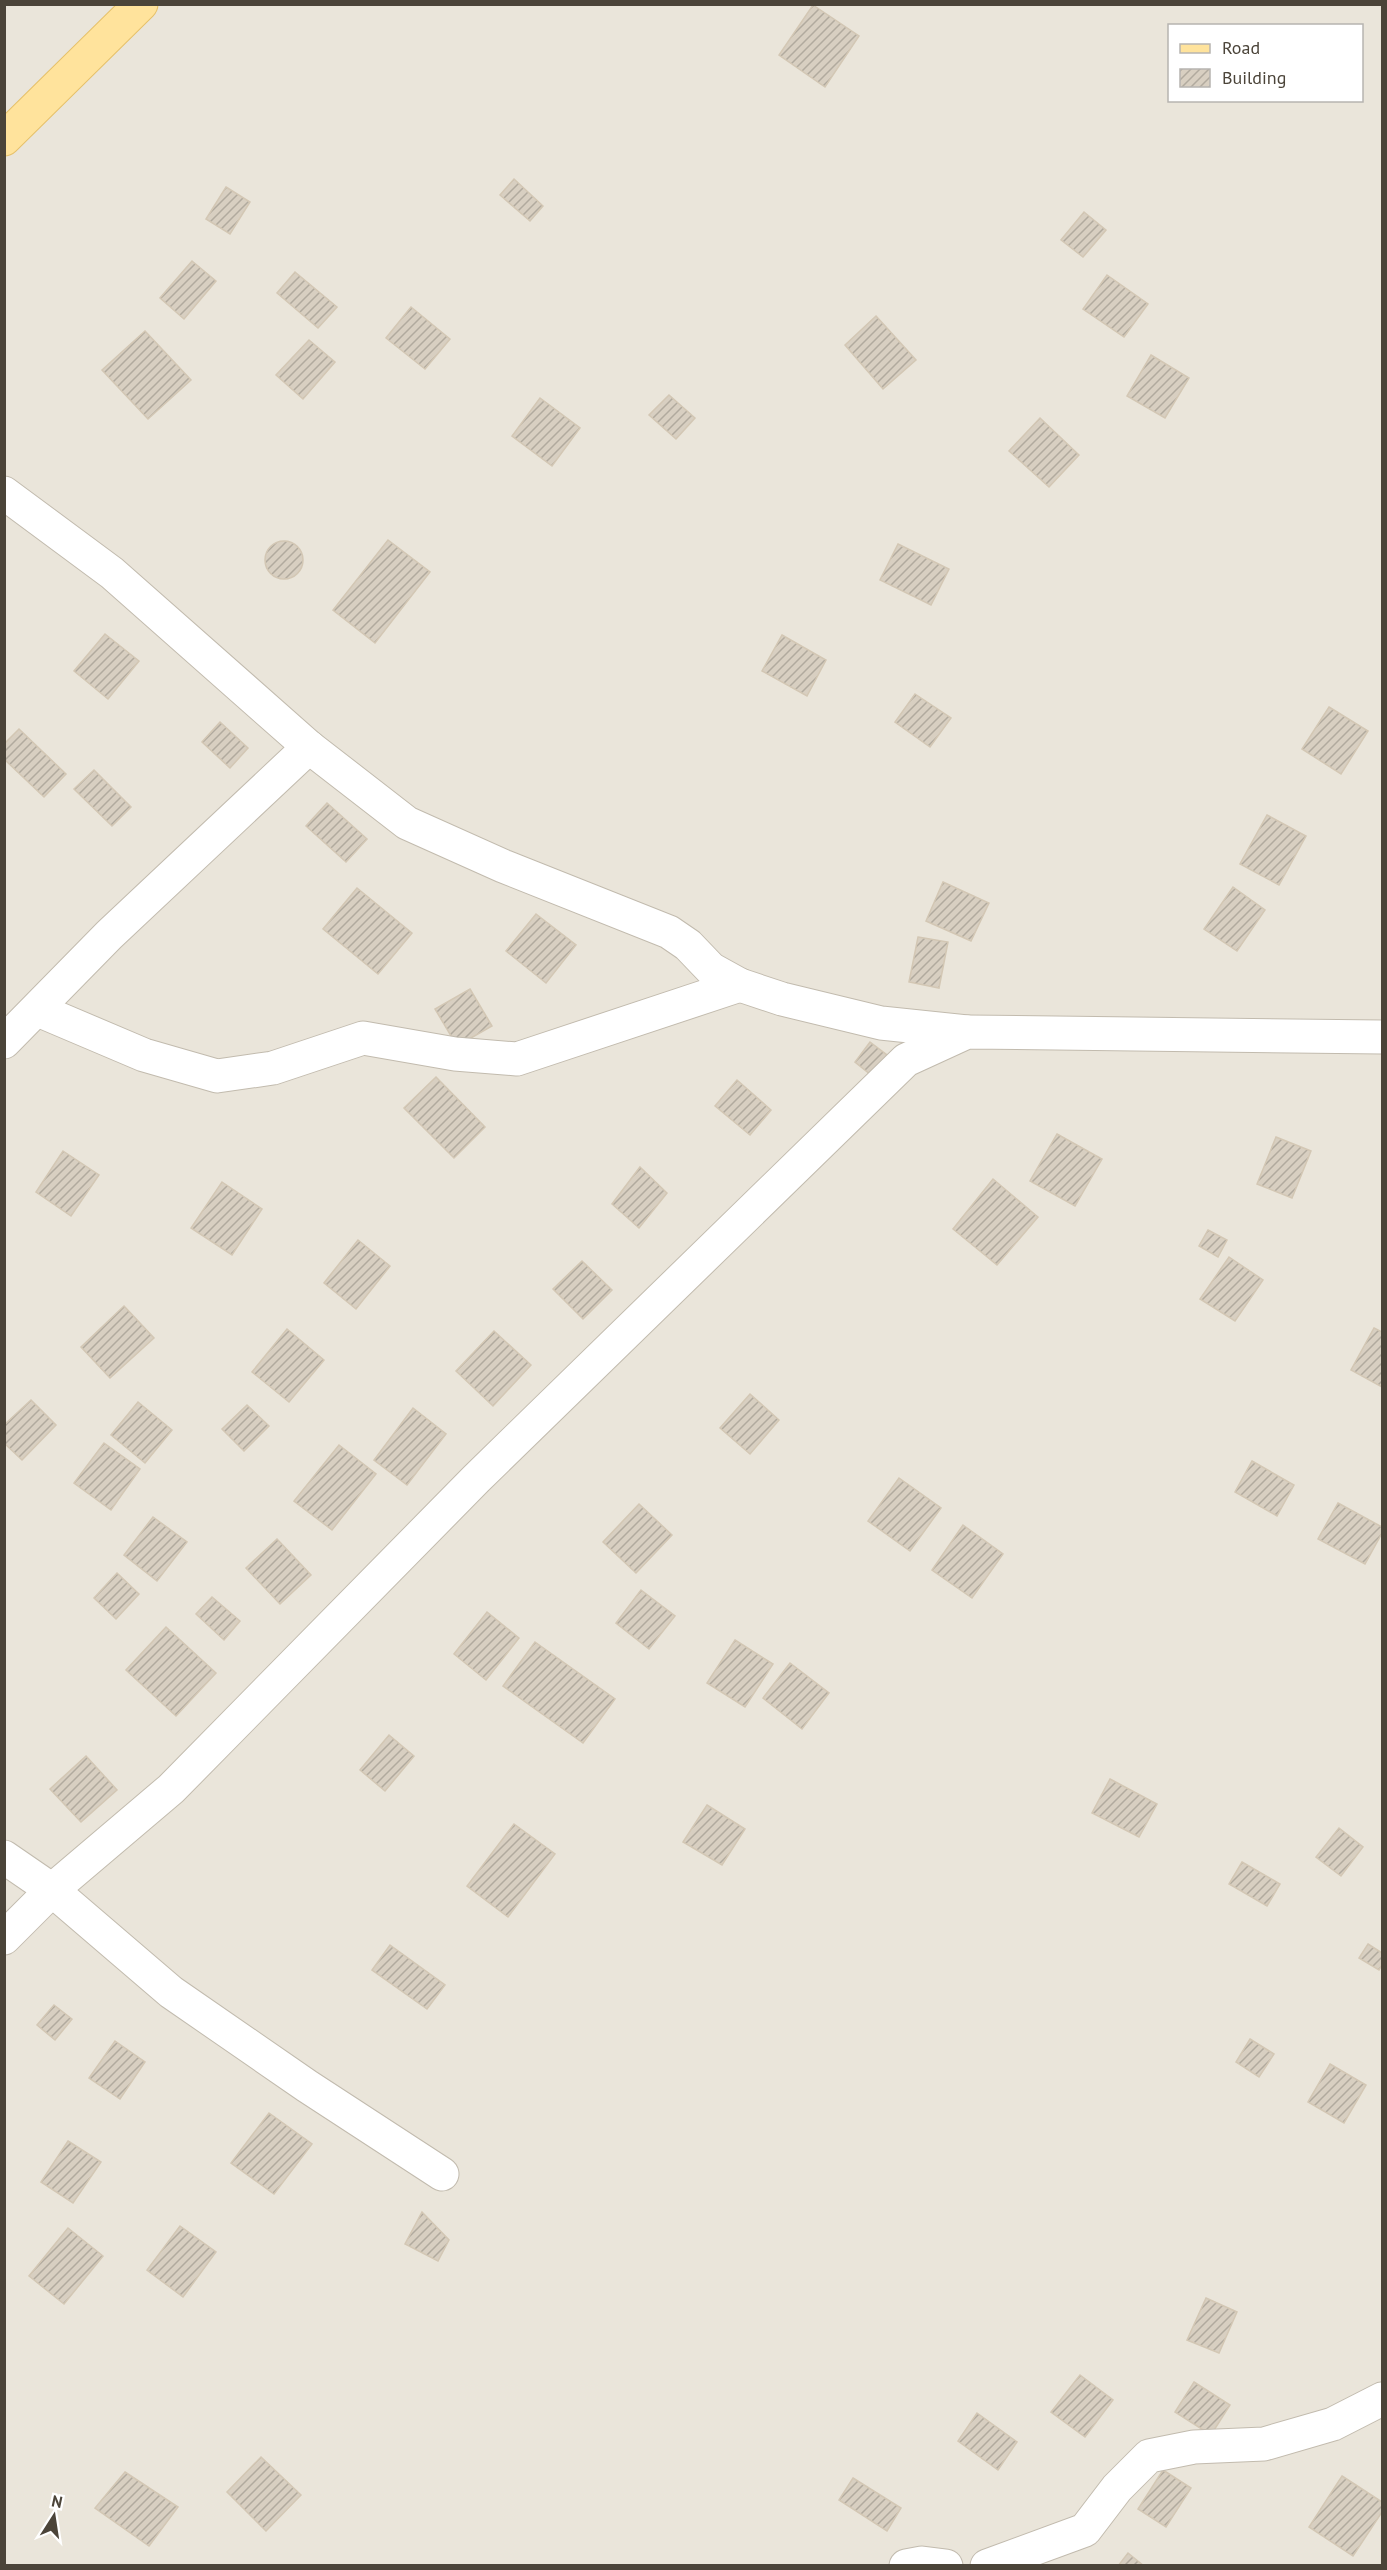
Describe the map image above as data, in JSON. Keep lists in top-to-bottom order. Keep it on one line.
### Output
{"legend":["Road","Building"],"north":"top"}
